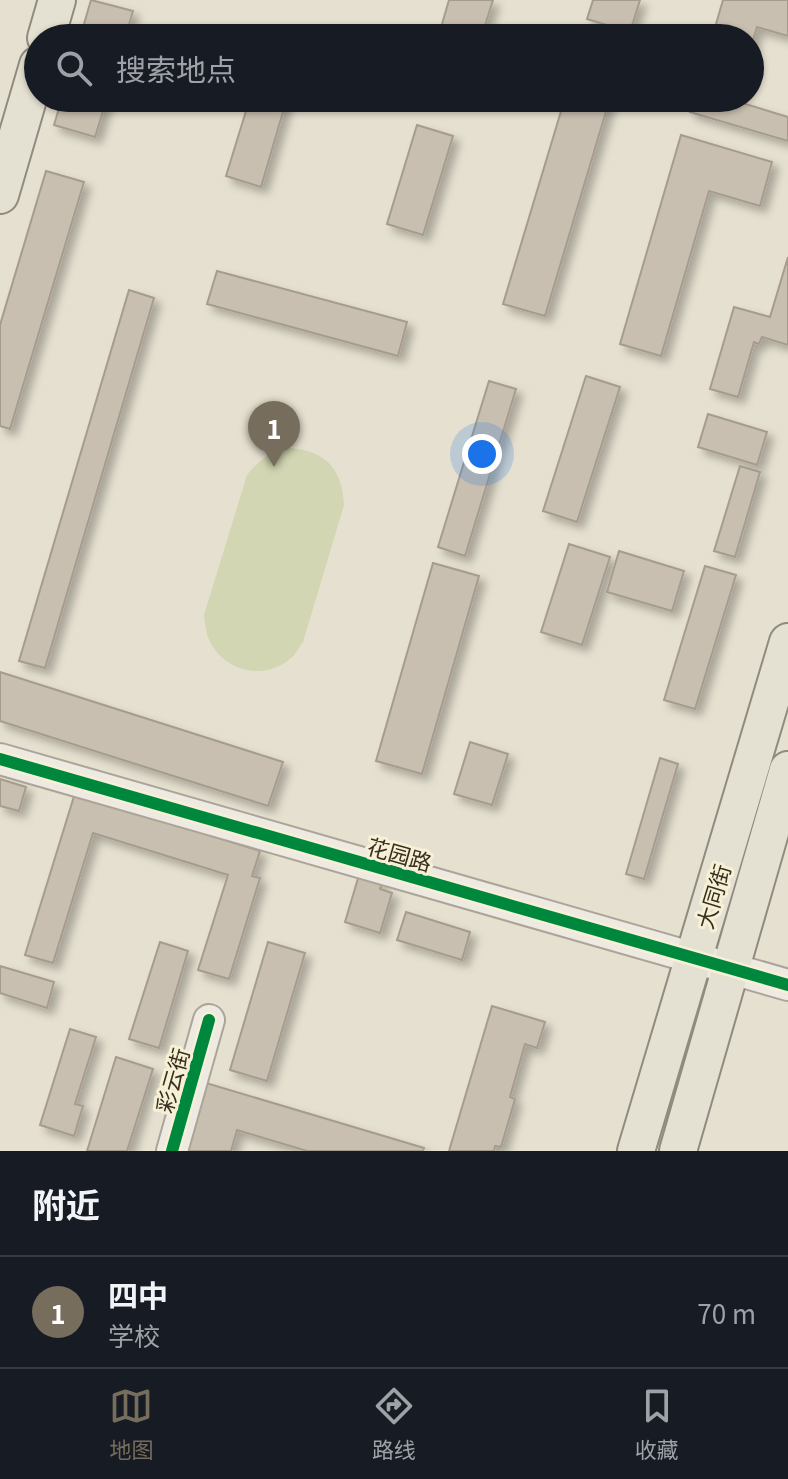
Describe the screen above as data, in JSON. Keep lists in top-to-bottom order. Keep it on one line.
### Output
{"streets":{"main road":["大同街"],"street":["花园路","彩云街"]},"crossings":[["花园路","大同街"]],"page":{"search":"搜索地点","pins":"1","heading":"附近","list":[{"mark":"1","name":"四中","note":"学校","value":"70 m"}],"nav":["地图","路线","收藏"]}}
